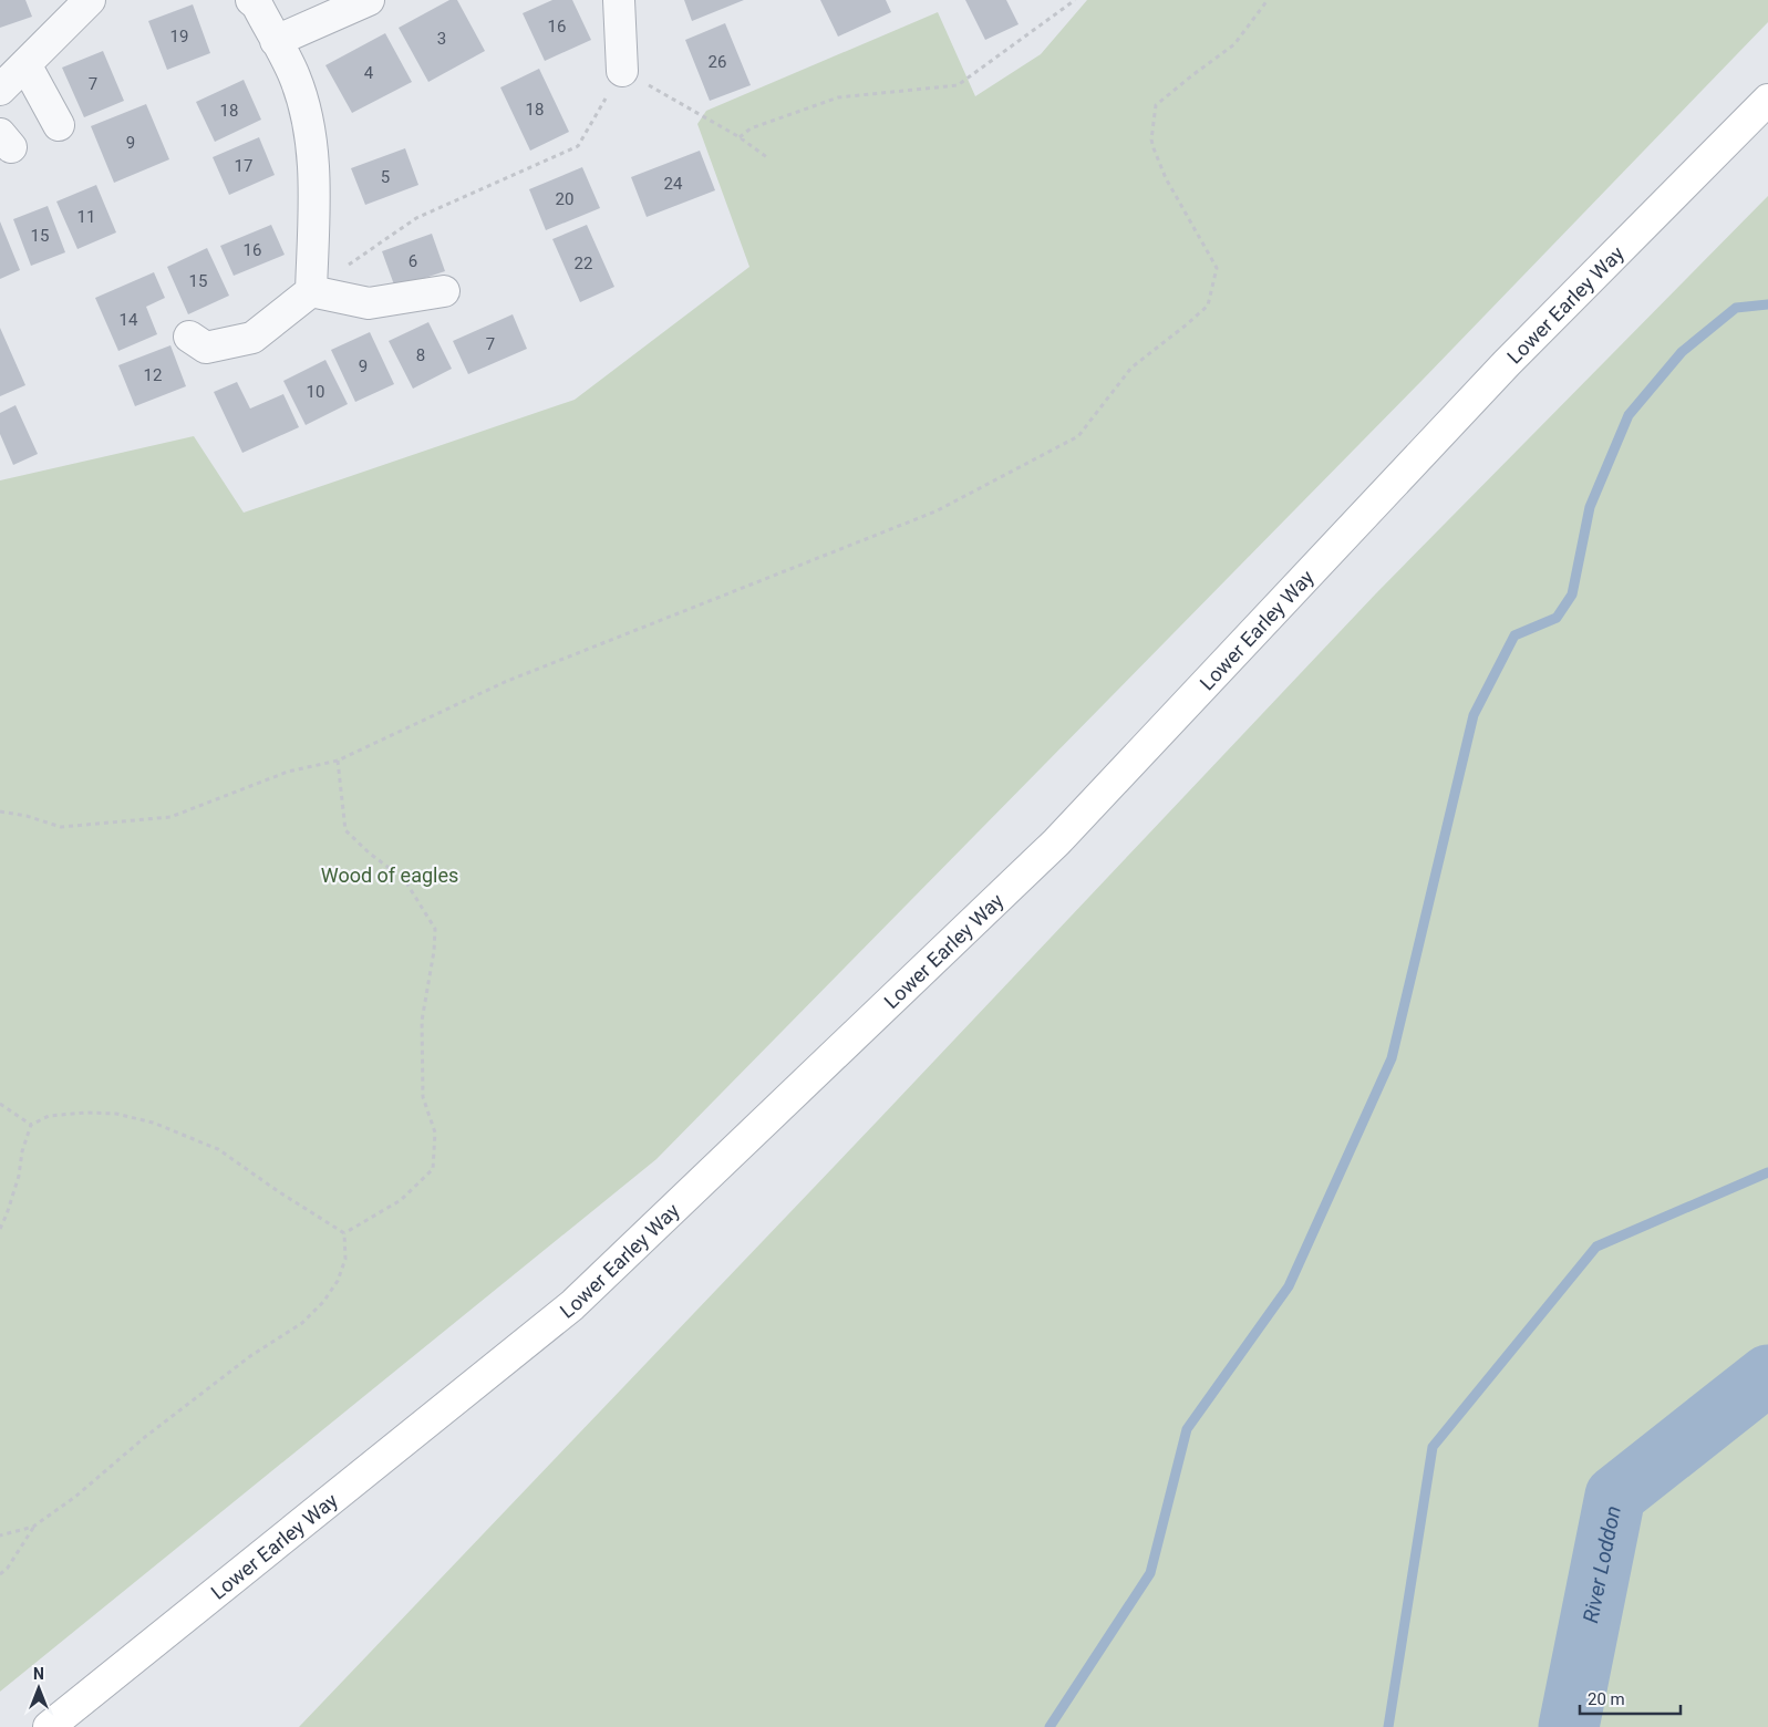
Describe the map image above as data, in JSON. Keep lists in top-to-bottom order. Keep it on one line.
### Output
{"streets":{"main road":["Lower Earley Way"]},"water":["River Loddon"],"parks":["Wood of eagles"],"house_numbers":["16","19","3","26","4","7","18","18","9","17","5","24","20","11","15","16","6","22","15","14","7","8","9","12","10"],"scale_bar":"20 m","north":"top"}
